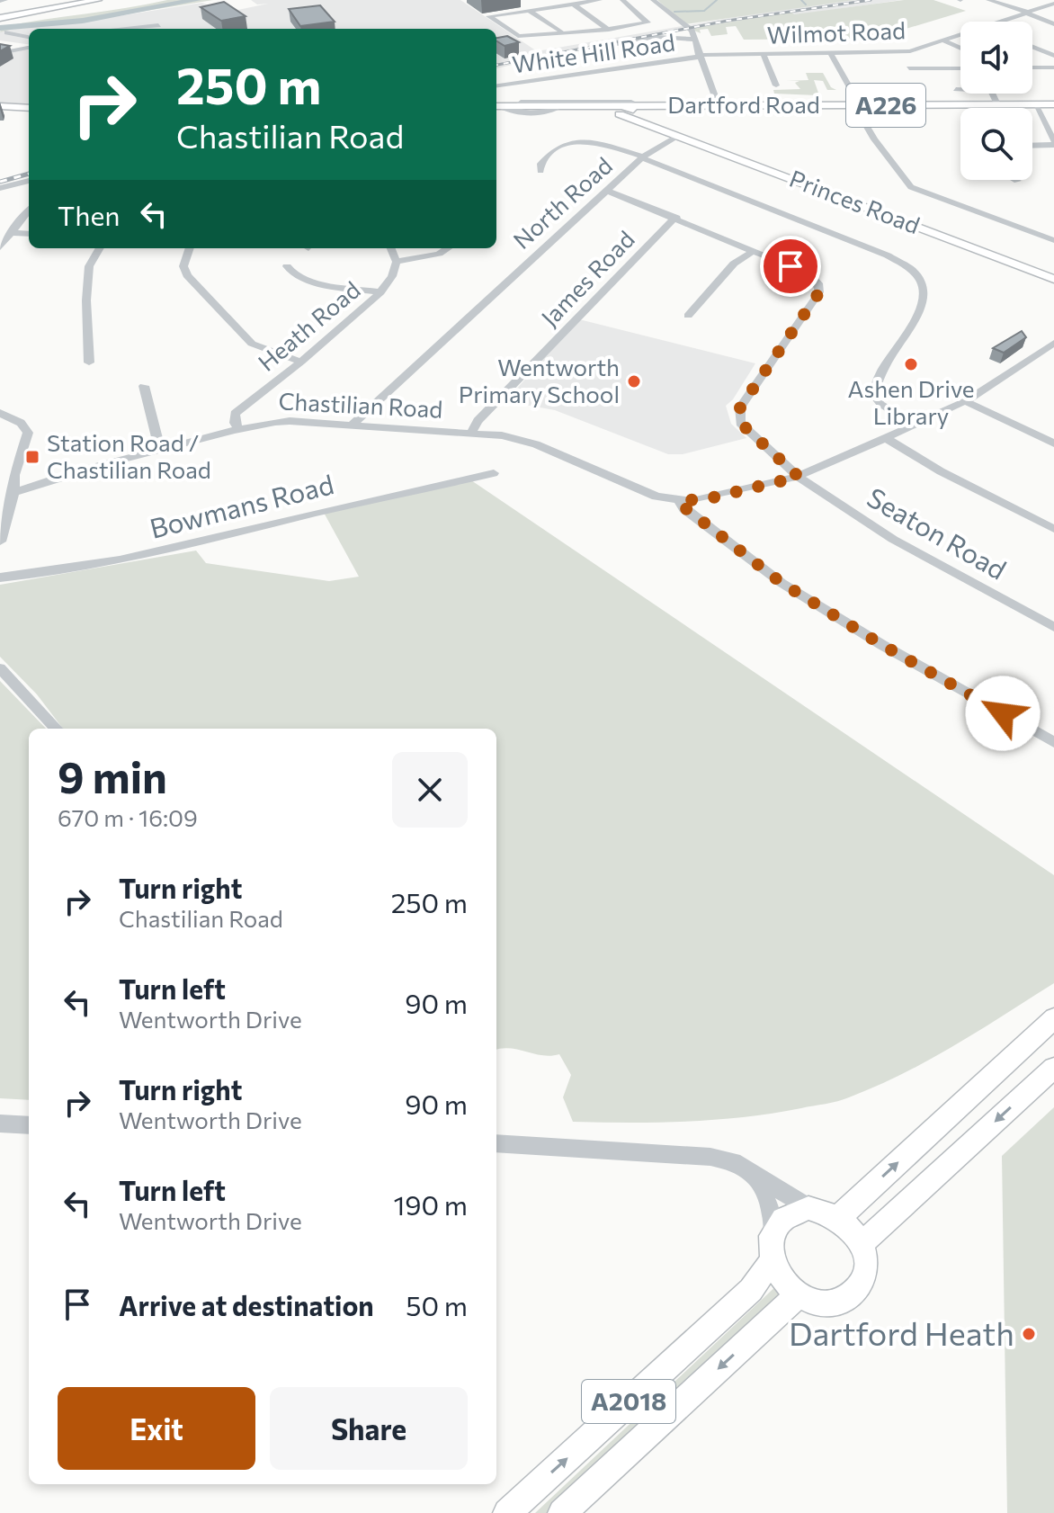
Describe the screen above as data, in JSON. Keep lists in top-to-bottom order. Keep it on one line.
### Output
{"streets":{"main road":["Dartford Road","A226","Princes Road","A2018"],"street":["Wilmot Road","White Hill Road","North Road","James Road","Heath Road","Chastilian Road","Bowmans Road","Seaton Road"]},"crossings":[["Wilmot Road","White Hill Road"],["Dartford Road","Princes Road"],["Princes Road","North Road"],["North Road","Chastilian Road"],["James Road","Chastilian Road"],["Heath Road","Chastilian Road"],["Chastilian Road","Seaton Road"]],"places":{"other":["Ashen Drive Library","Wentworth Primary School","Dartford Heath"],"transit":["Station Road / Chastilian Road"]},"page":{"turn":["250 m","Chastilian Road"],"then":"Then","heading":["9 min","670 m · 16:09"],"list":[{"name":"Turn right","note":"Chastilian Road","value":"250 m"},{"name":"Turn left","note":"Wentworth Drive","value":"90 m"},{"name":"Turn right","note":"Wentworth Drive","value":"90 m"},{"name":"Turn left","note":"Wentworth Drive","value":"190 m"},{"name":"Arrive at destination","value":"50 m"}],"buttons":["Exit","Share"]}}
